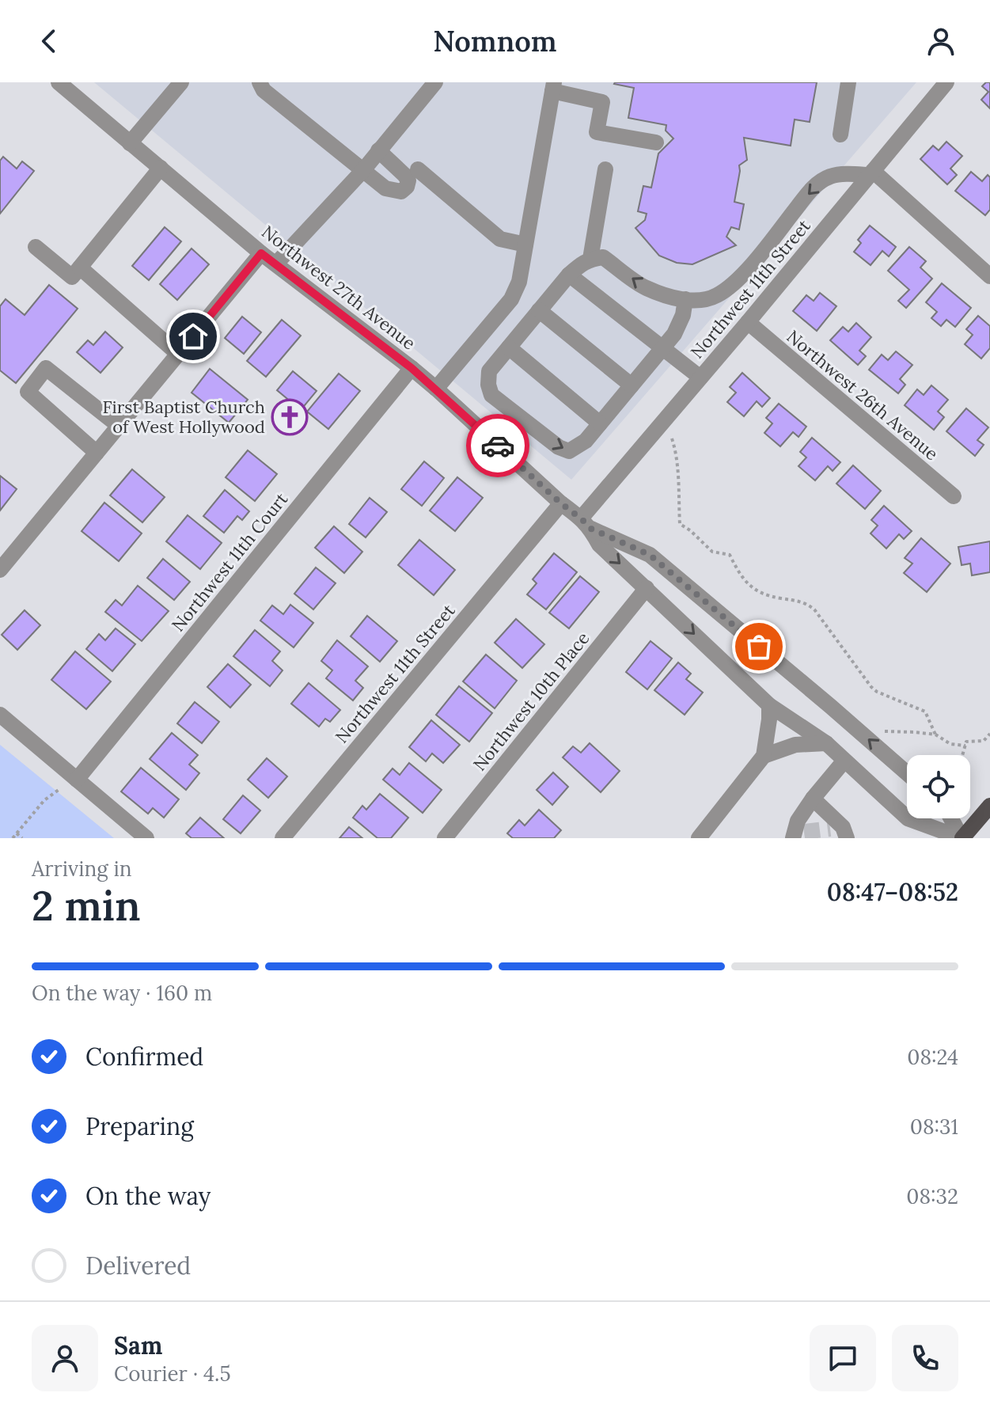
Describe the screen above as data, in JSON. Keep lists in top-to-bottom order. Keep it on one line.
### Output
{"streets":{"street":["Northwest 27th Avenue","Northwest 11th Street","Northwest 26th Avenue","Northwest 11th Court","Northwest 10th Place"]},"crossings":[["Northwest 27th Avenue","Northwest 11th Street"],["Northwest 27th Avenue","Northwest 11th Court"],["Northwest 27th Avenue","Northwest 10th Place"],["Northwest 11th Street","Northwest 26th Avenue"]],"places":{"church":["First Baptist Church of West Hollywood"]},"page":{"header":"Nomnom","heading":["2 min","Arriving in","08:47–08:52"],"panel":["Sam","Courier · 4.5"],"bar":"On the way · 160 m","list":[["Confirmed","08:24"],["Preparing","08:31"],["On the way","08:32"],"Delivered"]}}
